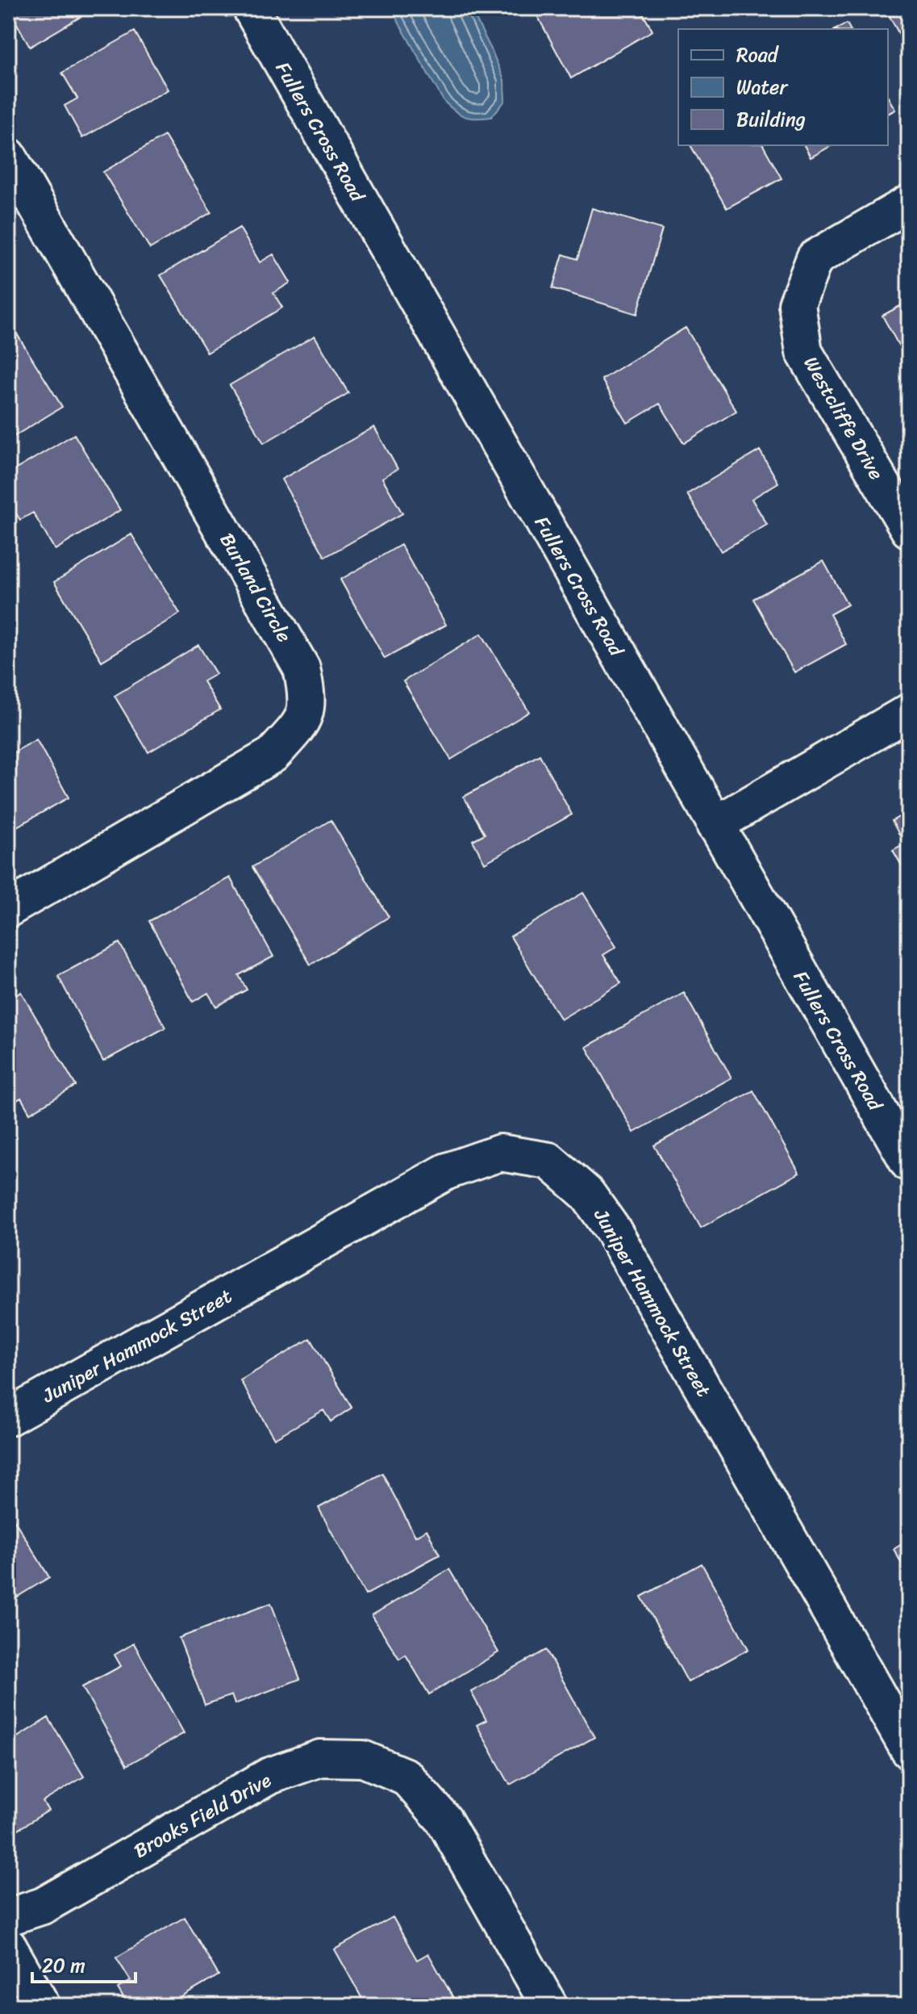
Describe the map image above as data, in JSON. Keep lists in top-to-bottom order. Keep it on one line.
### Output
{"streets":{"street":["Fullers Cross Road","Westcliffe Drive","Burland Circle","Juniper Hammock Street","Brooks Field Drive"]},"legend":["Road","Water","Building"],"scale_bar":"20 m"}
